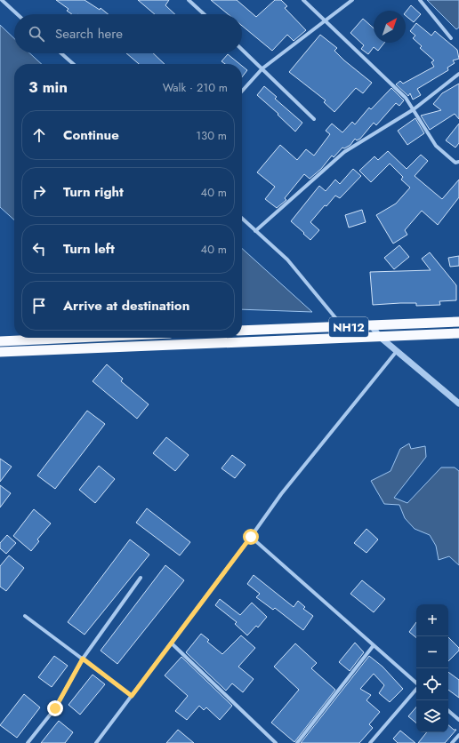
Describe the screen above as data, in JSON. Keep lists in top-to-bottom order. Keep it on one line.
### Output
{"streets":{"highway":["NH12"]},"north":"top right","page":{"search":"Search here","heading":["3 min","Walk · 210 m"],"list":[["Continue","130 m"],["Turn right","40 m"],["Turn left","40 m"],"Arrive at destination"],"map_buttons":["+","−"]}}
